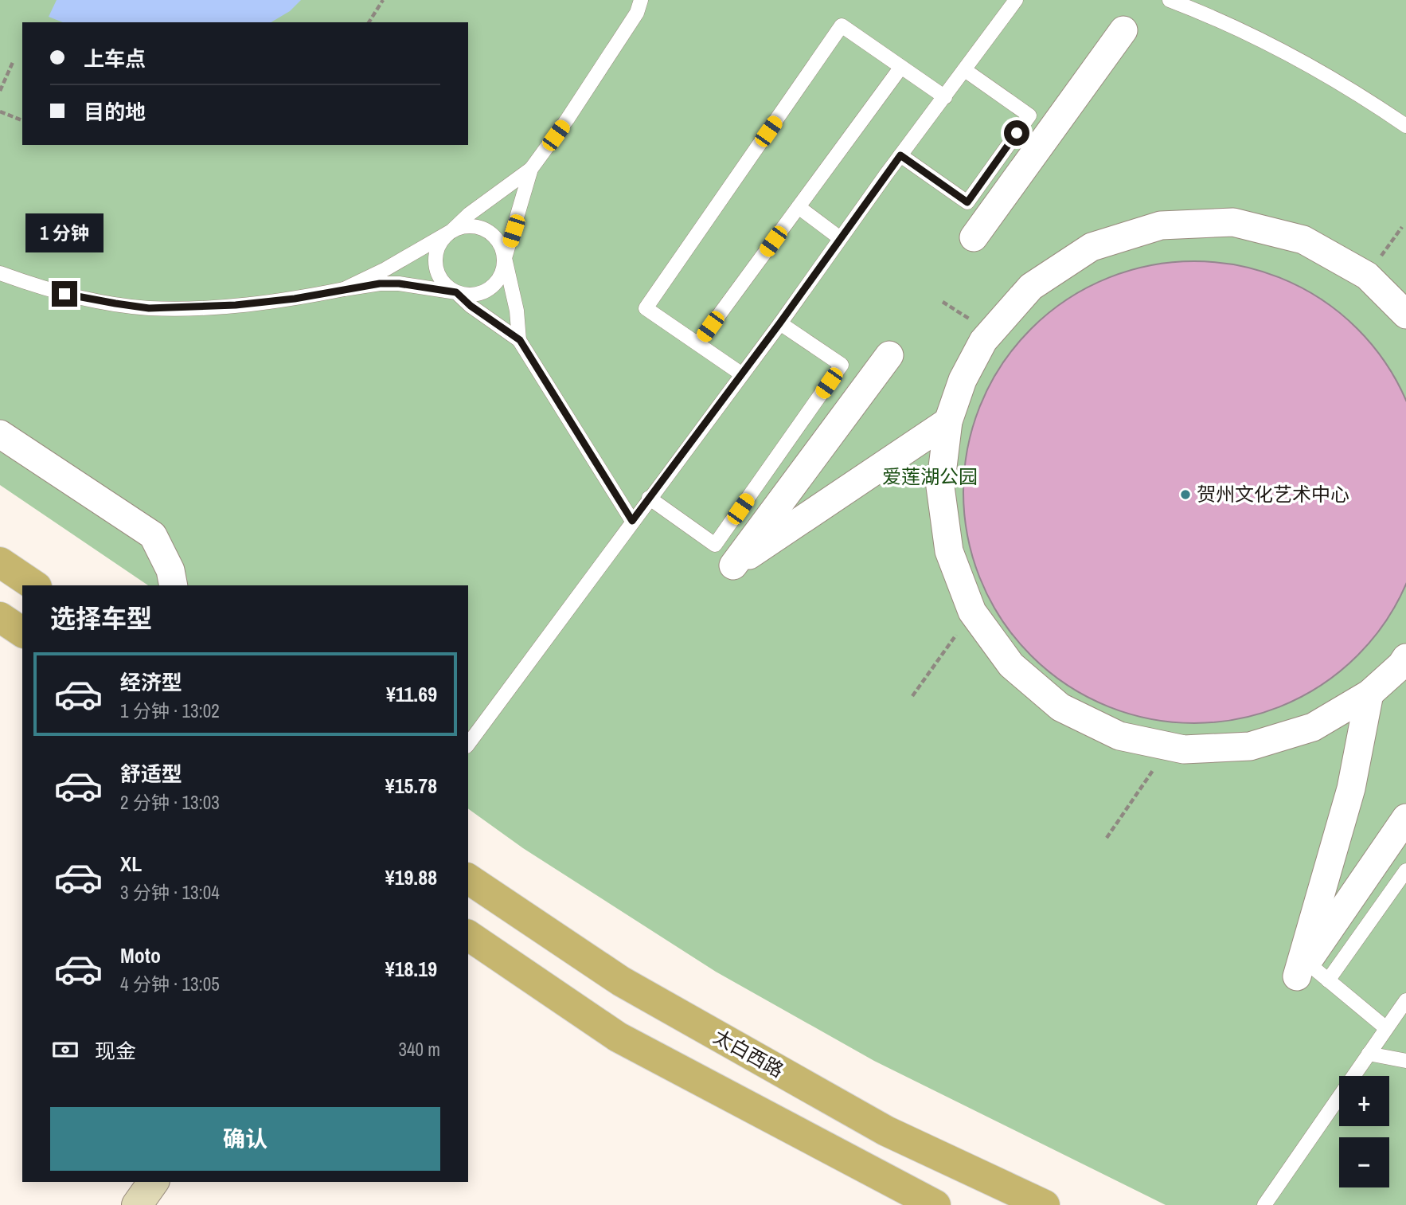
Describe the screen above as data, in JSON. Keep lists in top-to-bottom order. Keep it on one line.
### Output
{"streets":{"main road":["太白西路"]},"parks":["爱莲湖公园"],"places":["贺州文化艺术中心"],"page":{"banner":["上车点","目的地"],"bubble":"1 分钟","heading":"选择车型","list":[{"name":"经济型","note":"1 分钟 · 13:02","value":"¥11.69"},{"name":"舒适型","note":"2 分钟 · 13:03","value":"¥15.78"},{"name":"XL","note":"3 分钟 · 13:04","value":"¥19.88"},{"name":"Moto","note":"4 分钟 · 13:05","value":"¥18.19"}],"pay":["现金","340 m"],"map_buttons":["+","−"],"buttons":"确认"}}
